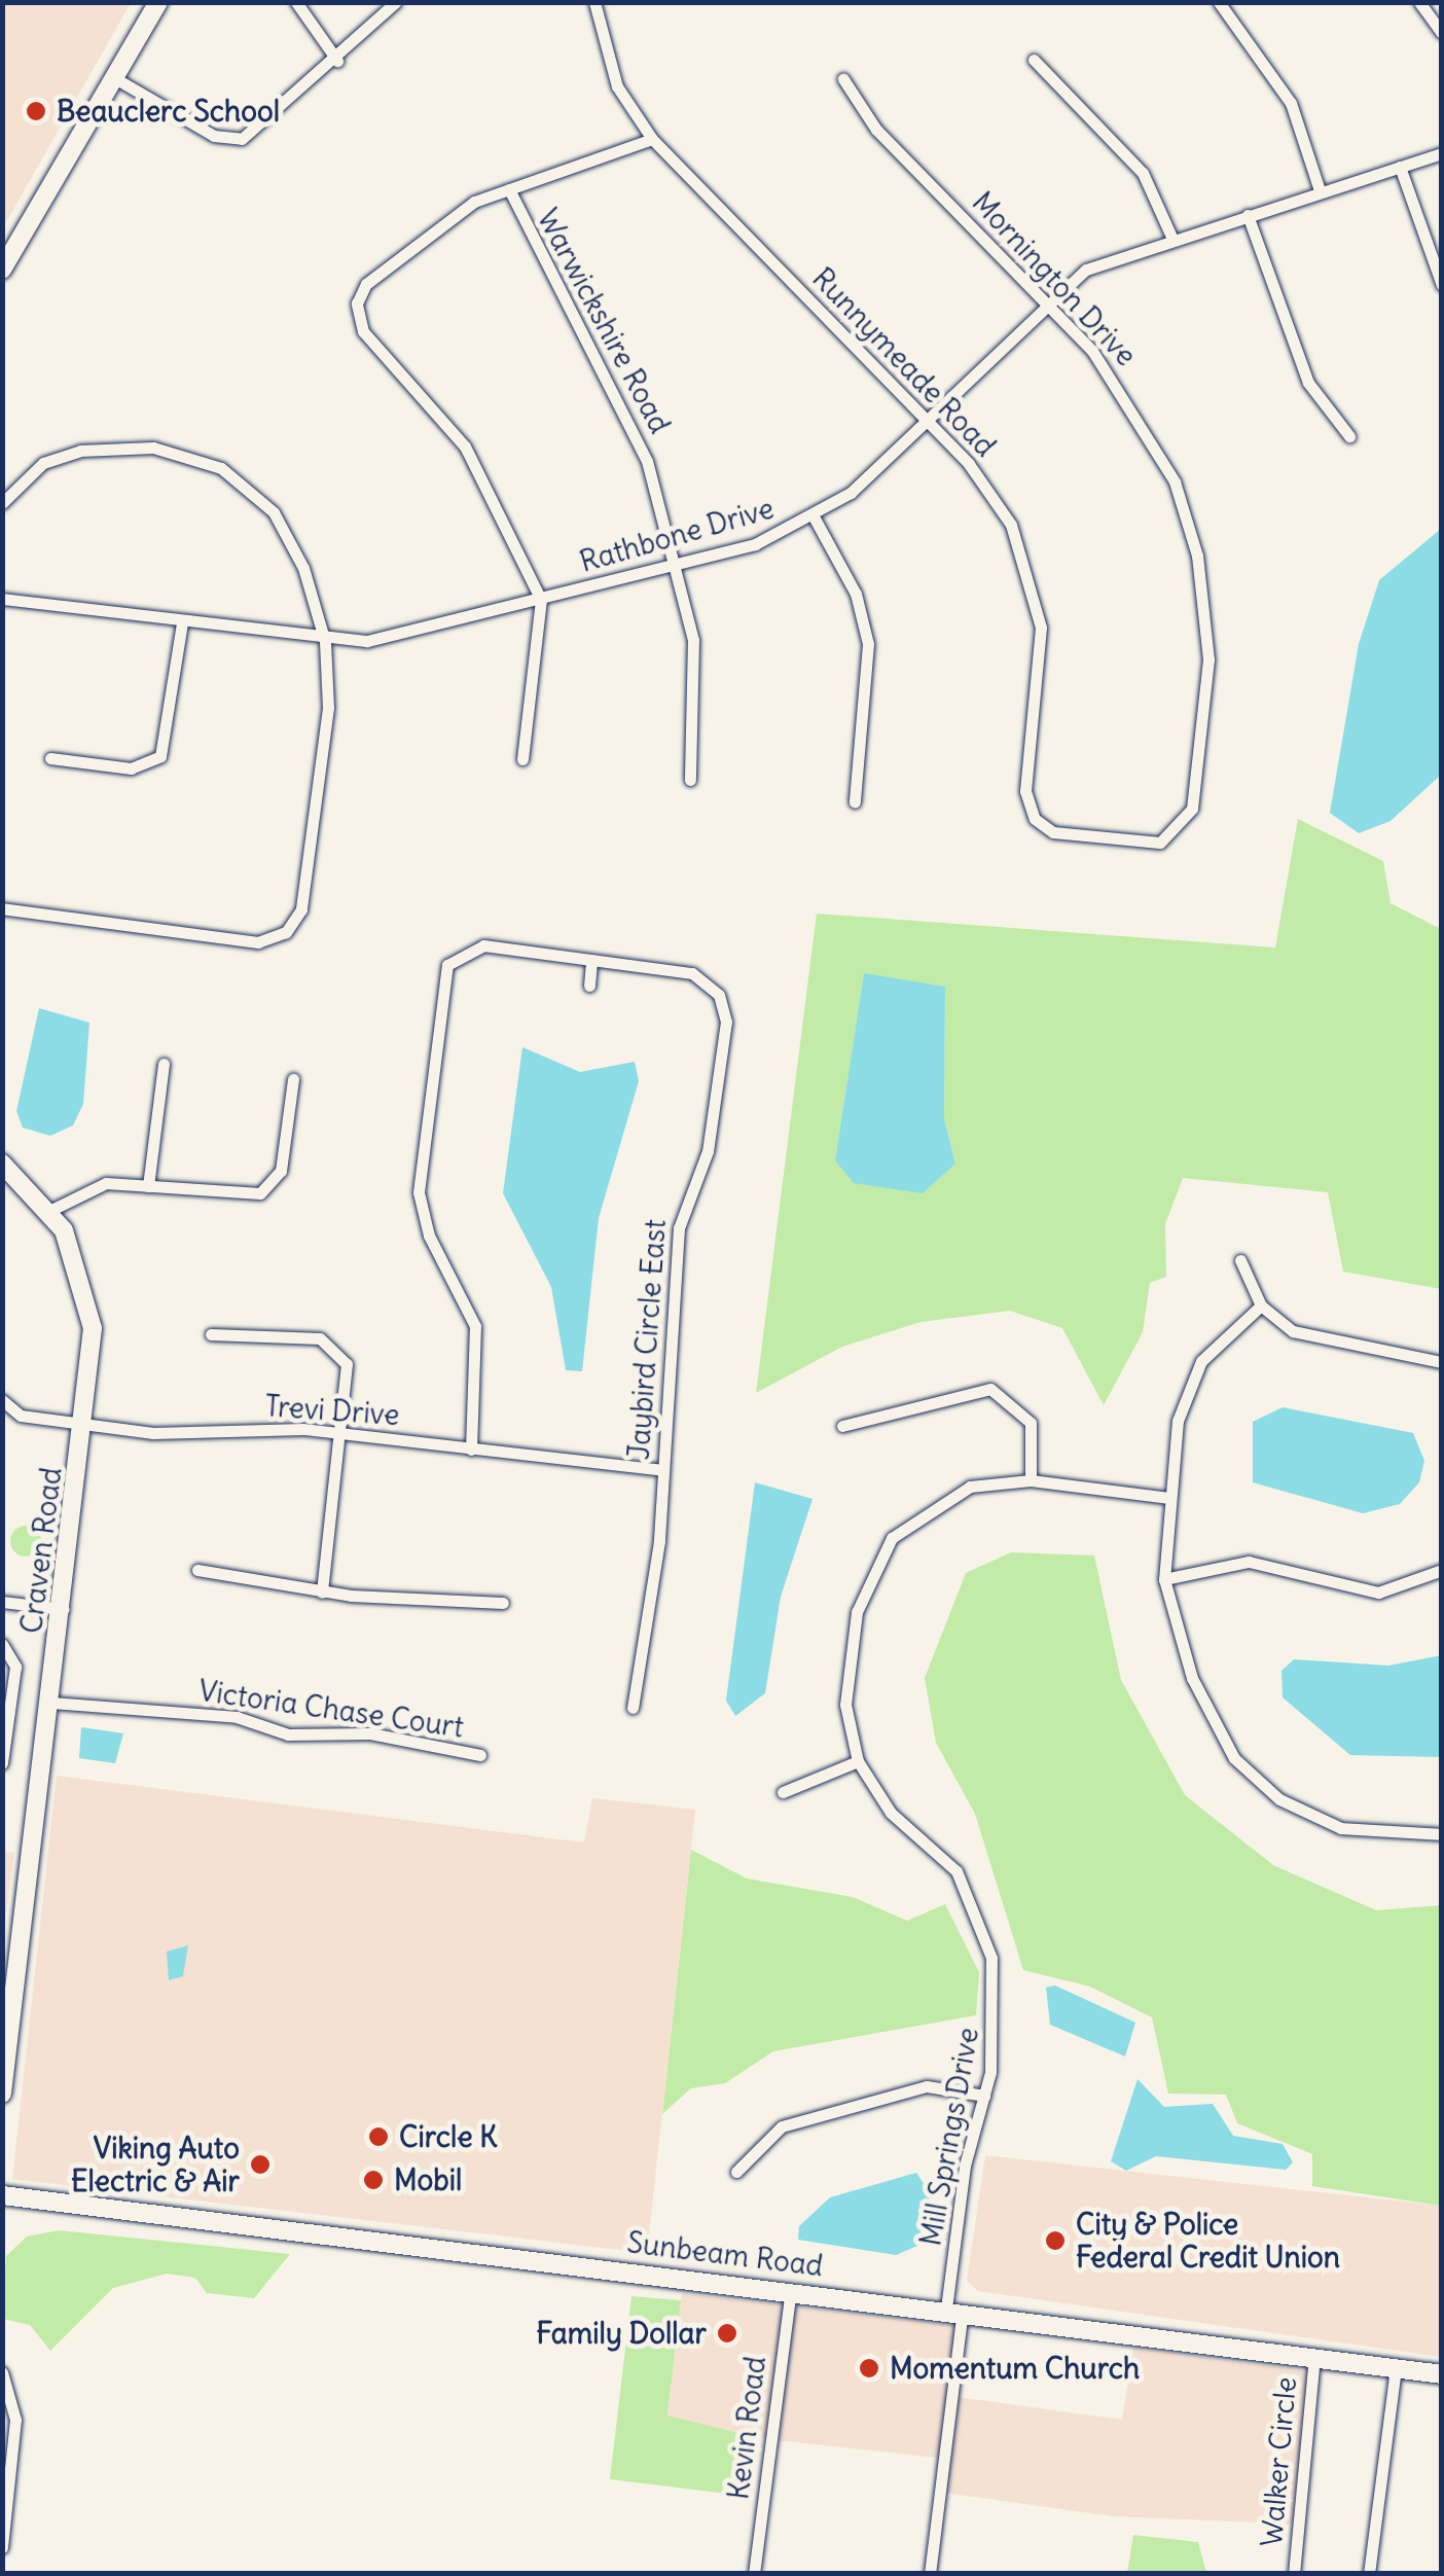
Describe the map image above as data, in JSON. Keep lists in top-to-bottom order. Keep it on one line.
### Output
{"streets":{"street":["Mornington Drive","Warwickshire Road","Runnymeade Road","Rathbone Drive","Jaybird Circle East","Trevi Drive","Craven Road","Victoria Chase Court","Mill Springs Drive","Sunbeam Road","Kevin Road","Walker Circle"]},"crossings":[["Mornington Drive","Runnymeade Road"],["Mornington Drive","Rathbone Drive"],["Warwickshire Road","Rathbone Drive"],["Runnymeade Road","Rathbone Drive"],["Jaybird Circle East","Trevi Drive"],["Trevi Drive","Craven Road"],["Craven Road","Victoria Chase Court"],["Mill Springs Drive","Sunbeam Road"],["Sunbeam Road","Kevin Road"],["Sunbeam Road","Walker Circle"]],"places":["Beauclerc School","Circle K","Viking Auto Electric & Air","Mobil","City & Police Federal Credit Union","Family Dollar","Momentum Church"]}
